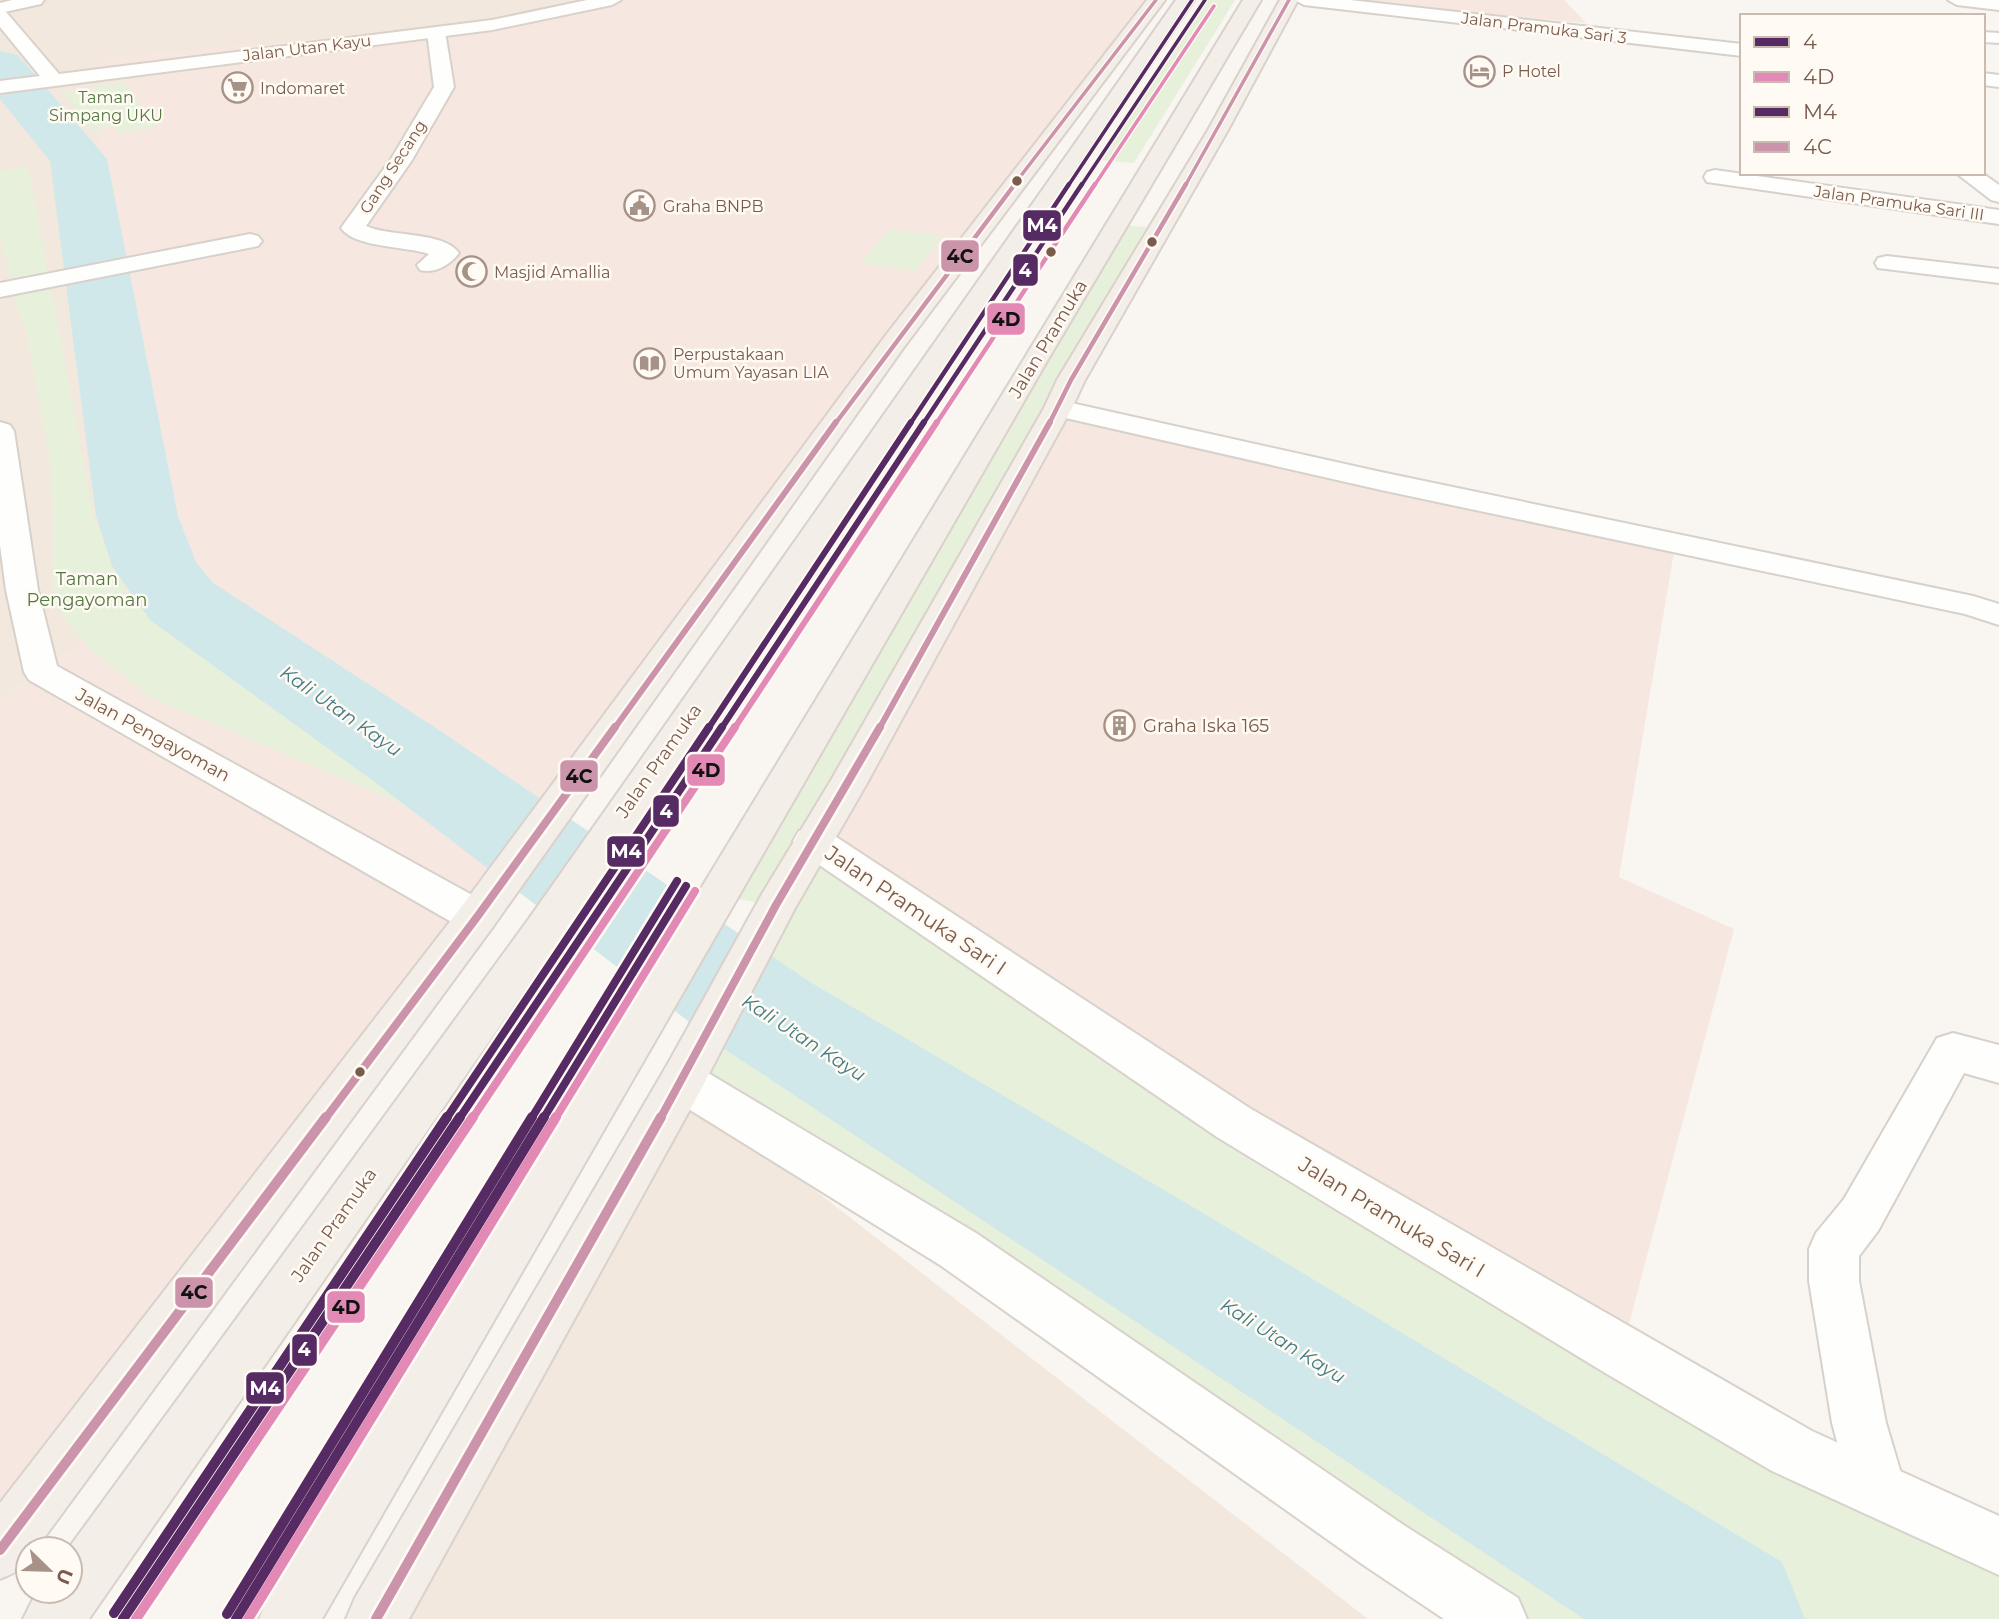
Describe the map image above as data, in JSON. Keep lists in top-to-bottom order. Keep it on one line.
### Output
{"streets":{"main road":["Jalan Pramuka"],"street":["Jalan Pramuka Sari 3","Jalan Utan Kayu","Gang Secang","Jalan Pramuka Sari III","Jalan Pengayoman","Jalan Pramuka Sari I"]},"crossings":[["Jalan Utan Kayu","Gang Secang"]],"water":["Kali Utan Kayu"],"parks":["Taman Simpang UKU","Taman Pengayoman"],"places":{"hotel":["P Hotel"],"supermarket":["Indomaret"],"public building":["Graha BNPB"],"mosque":["Masjid Amallia"],"library":["Perpustakaan Umum Yayasan LIA"],"building":["Graha Iska 165"]},"lines":["transit line 4","transit line M4","transit line 4C","transit line 4D"],"legend":["4","4D","M4","4C"],"north":"bottom right"}
